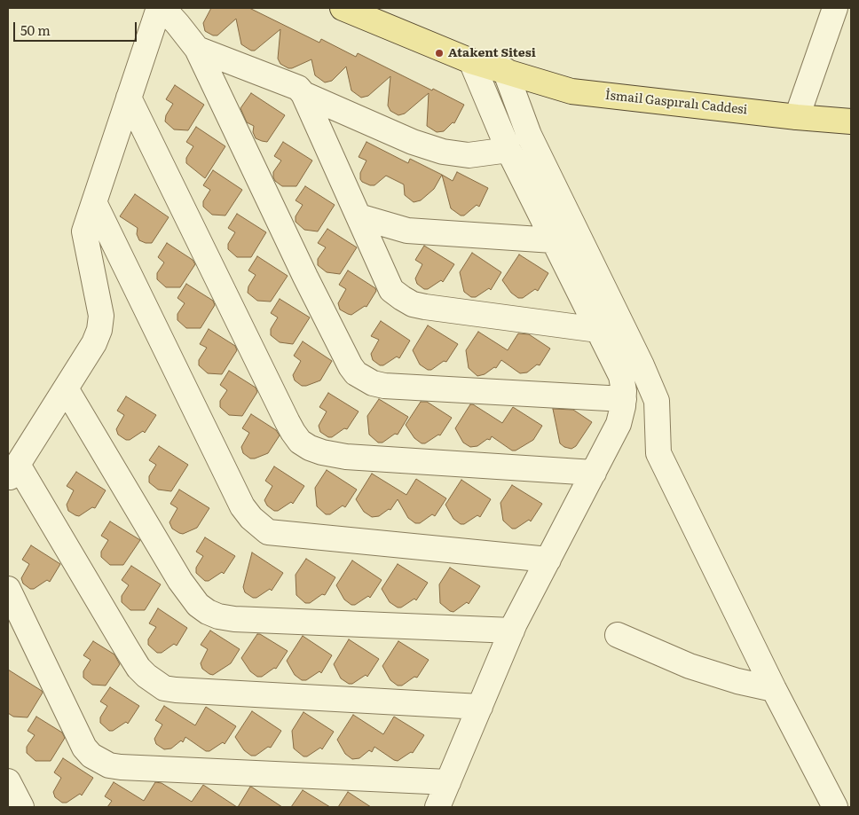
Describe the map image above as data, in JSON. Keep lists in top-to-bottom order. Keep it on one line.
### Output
{"streets":{"main road":["İsmail Gaspıralı Caddesi"]},"places":["Atakent Sitesi"],"scale_bar":"50 m"}
